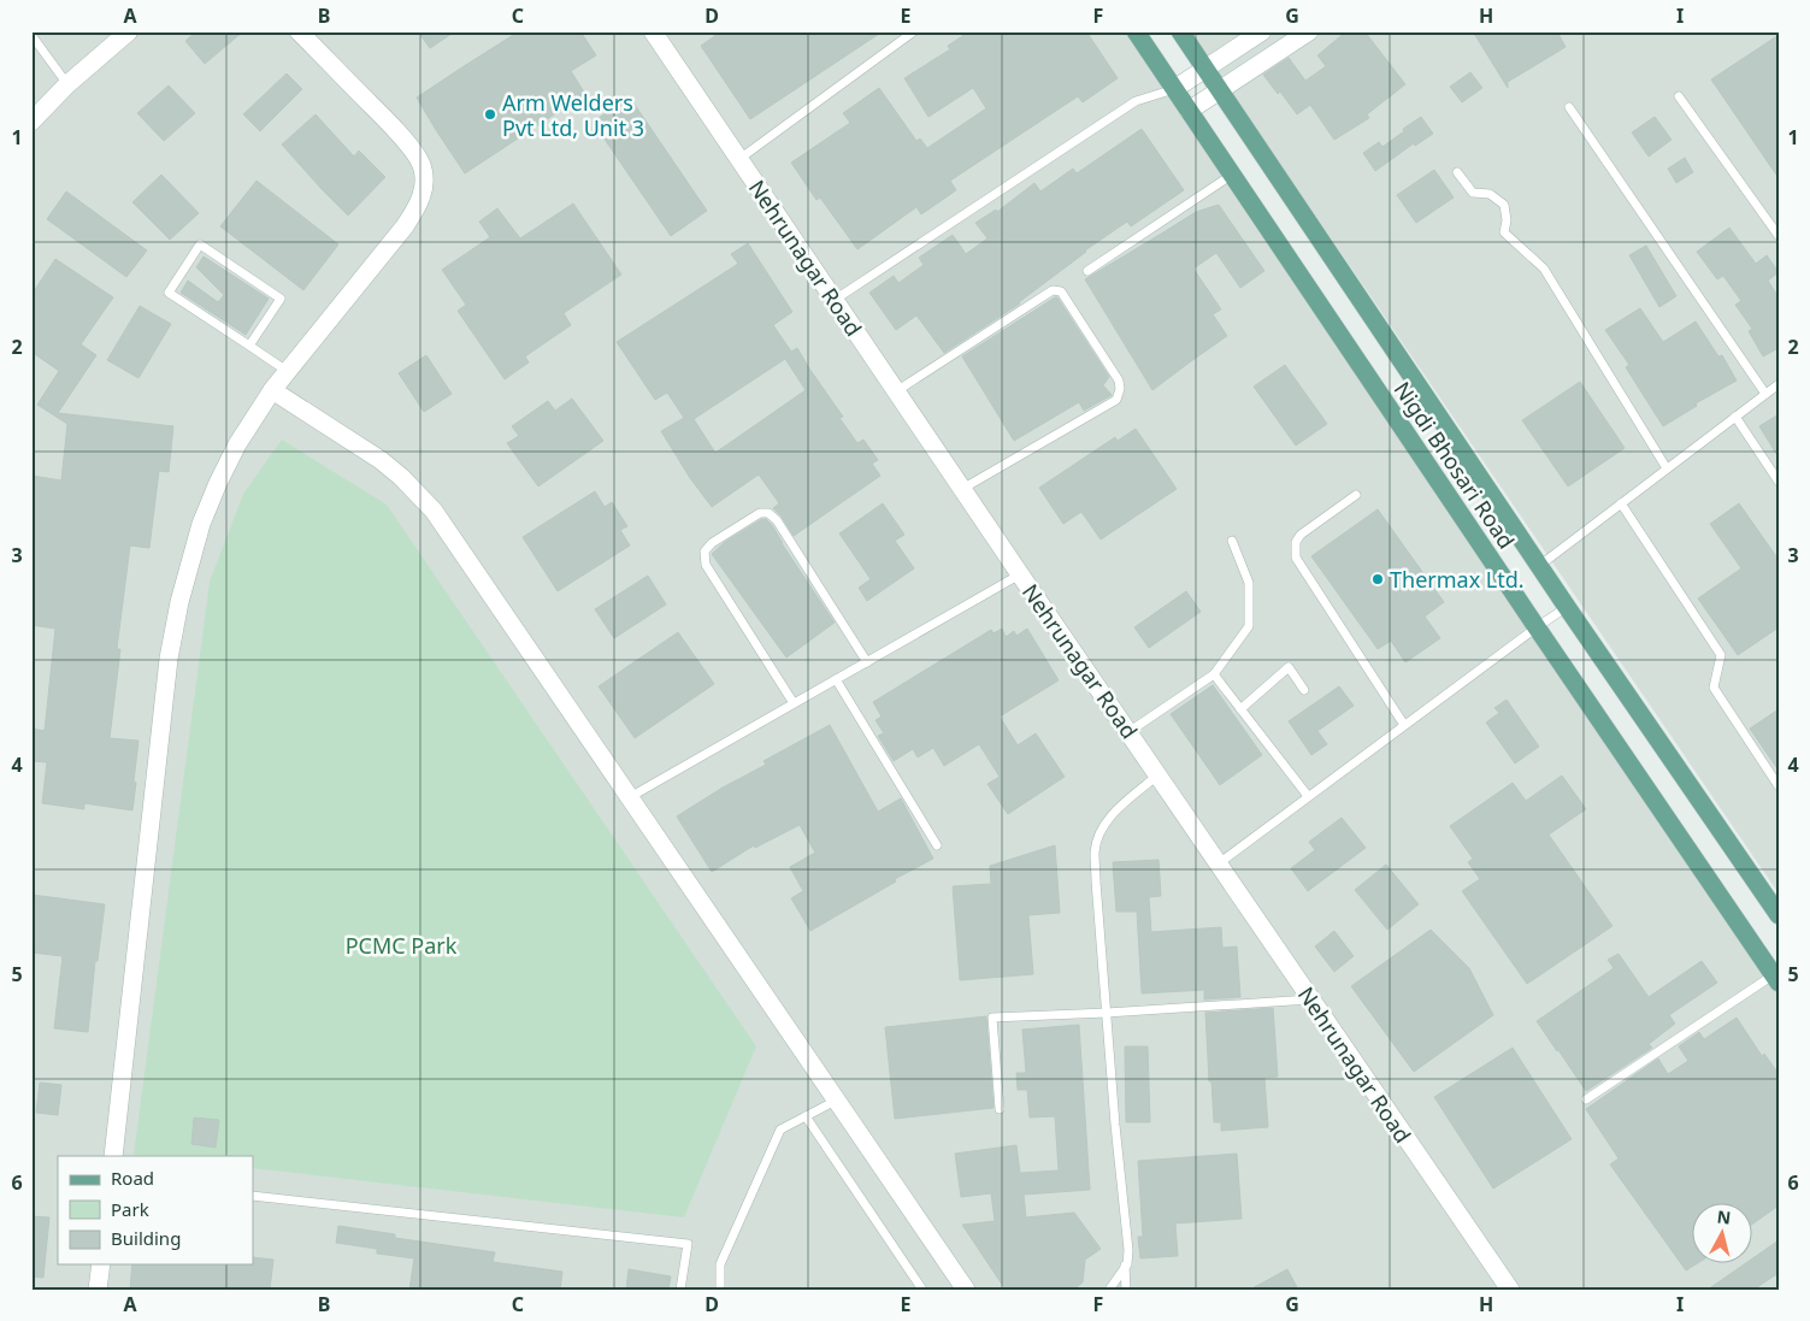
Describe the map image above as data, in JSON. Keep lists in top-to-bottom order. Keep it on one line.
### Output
{"streets":{"main road":["Nigdi Bhosari Road"],"street":["Nehrunagar Road"]},"parks":["PCMC Park"],"places":["Arm Welders Pvt Ltd, Unit 3","Thermax Ltd."],"legend":["Road","Park","Building"],"north":"top","grid":{"columns":["A","B","C","D","E","F","G","H","I"],"rows":["1","2","3","4","5","6"]}}
